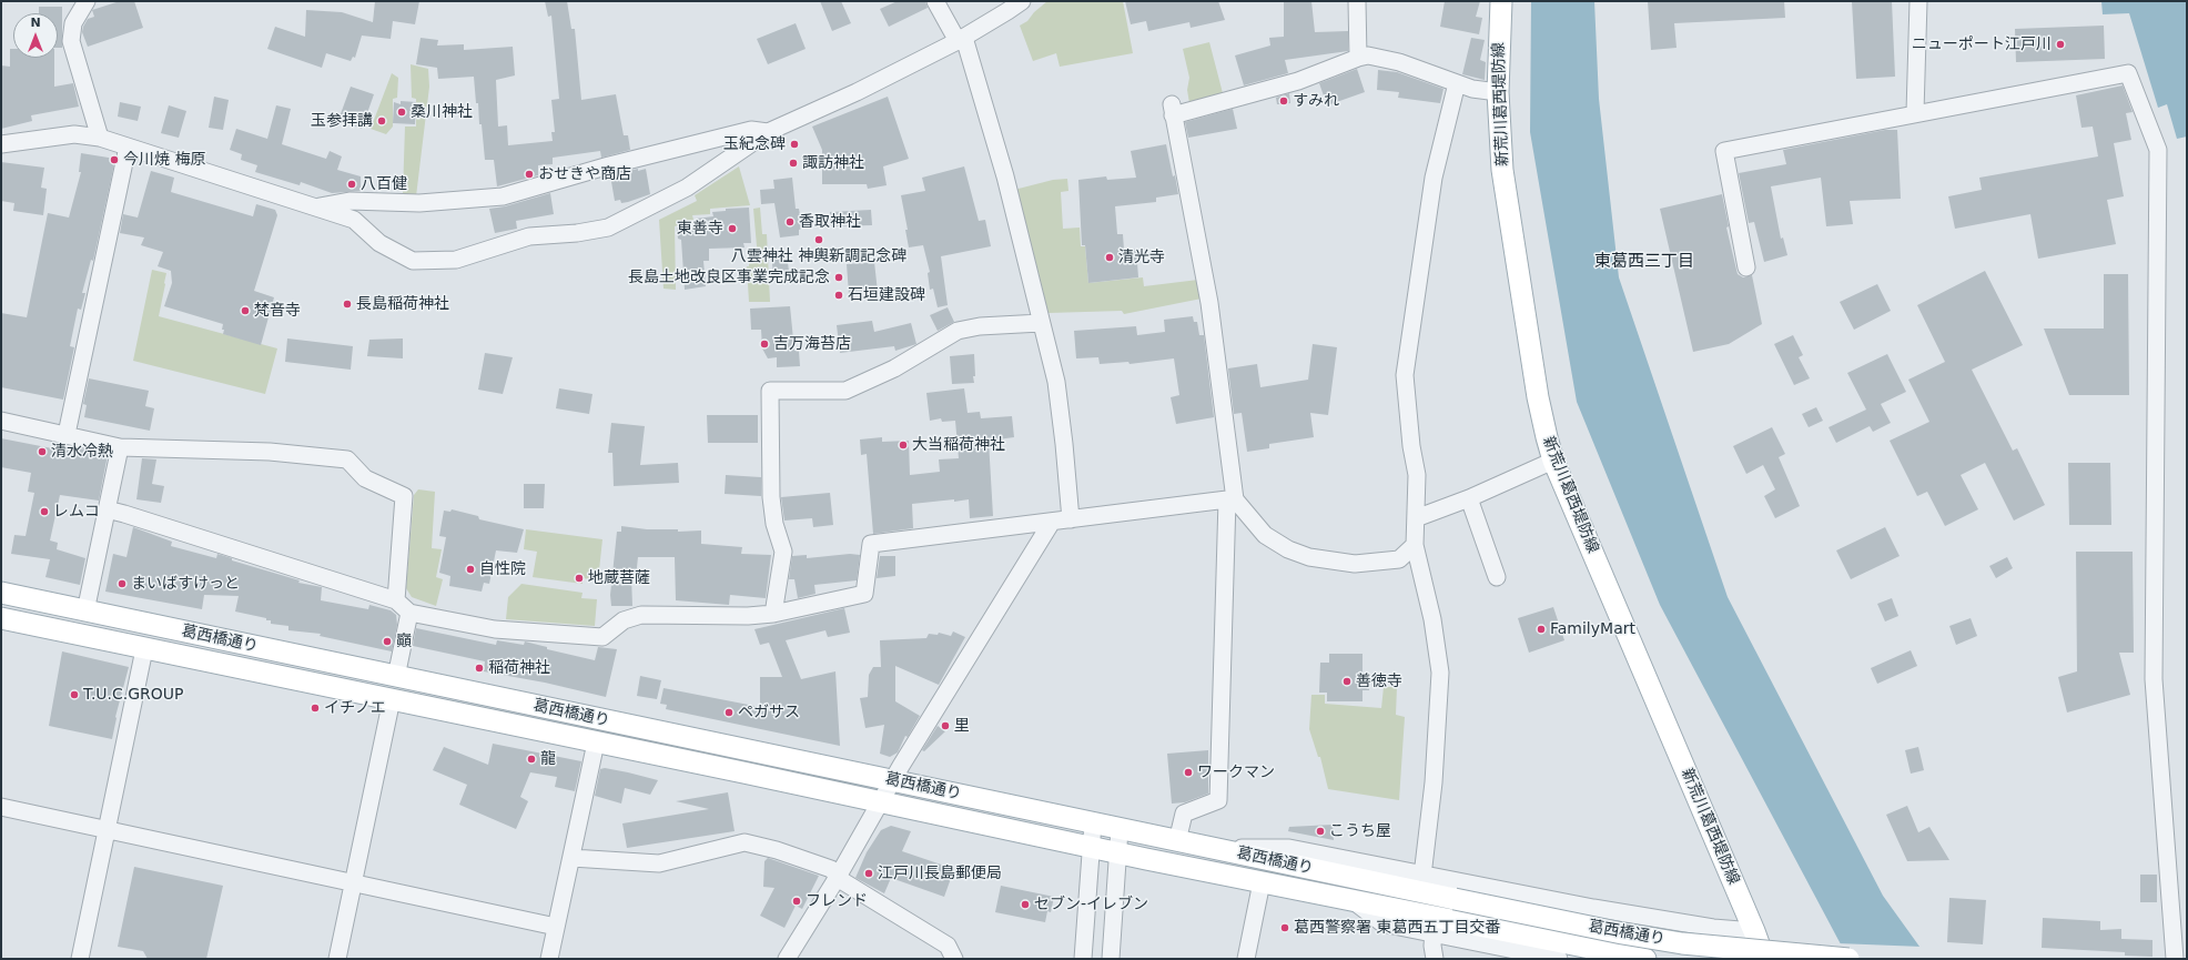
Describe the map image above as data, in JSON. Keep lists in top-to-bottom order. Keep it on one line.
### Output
{"streets":{"main road":["新荒川葛西堤防線","葛西橋通り"]},"districts":["東葛西三丁目"],"places":["ニューポート江戸川","すみれ","桑川神社","玉参拝講","玉紀念碑","今川焼 梅原","諏訪神社","おせきや商店","八百健","香取神社","東善寺","八雲神社 神輿新調記念碑","清光寺","長島土地改良区事業完成記念","石垣建設碑","長島稲荷神社","梵音寺","吉万海苔店","大当稲荷神社","清水冷熱","レムコ","自性院","地蔵菩薩","まいばすけっと","FamilyMart","巓","稲荷神社","善徳寺","T.U.C.GROUP","イチノエ","ペガサス","里","龍","ワークマン","こうち屋","江戸川長島郵便局","フレンド","セブン-イレブン","葛西警察署 東葛西五丁目交番"],"north":"top"}
